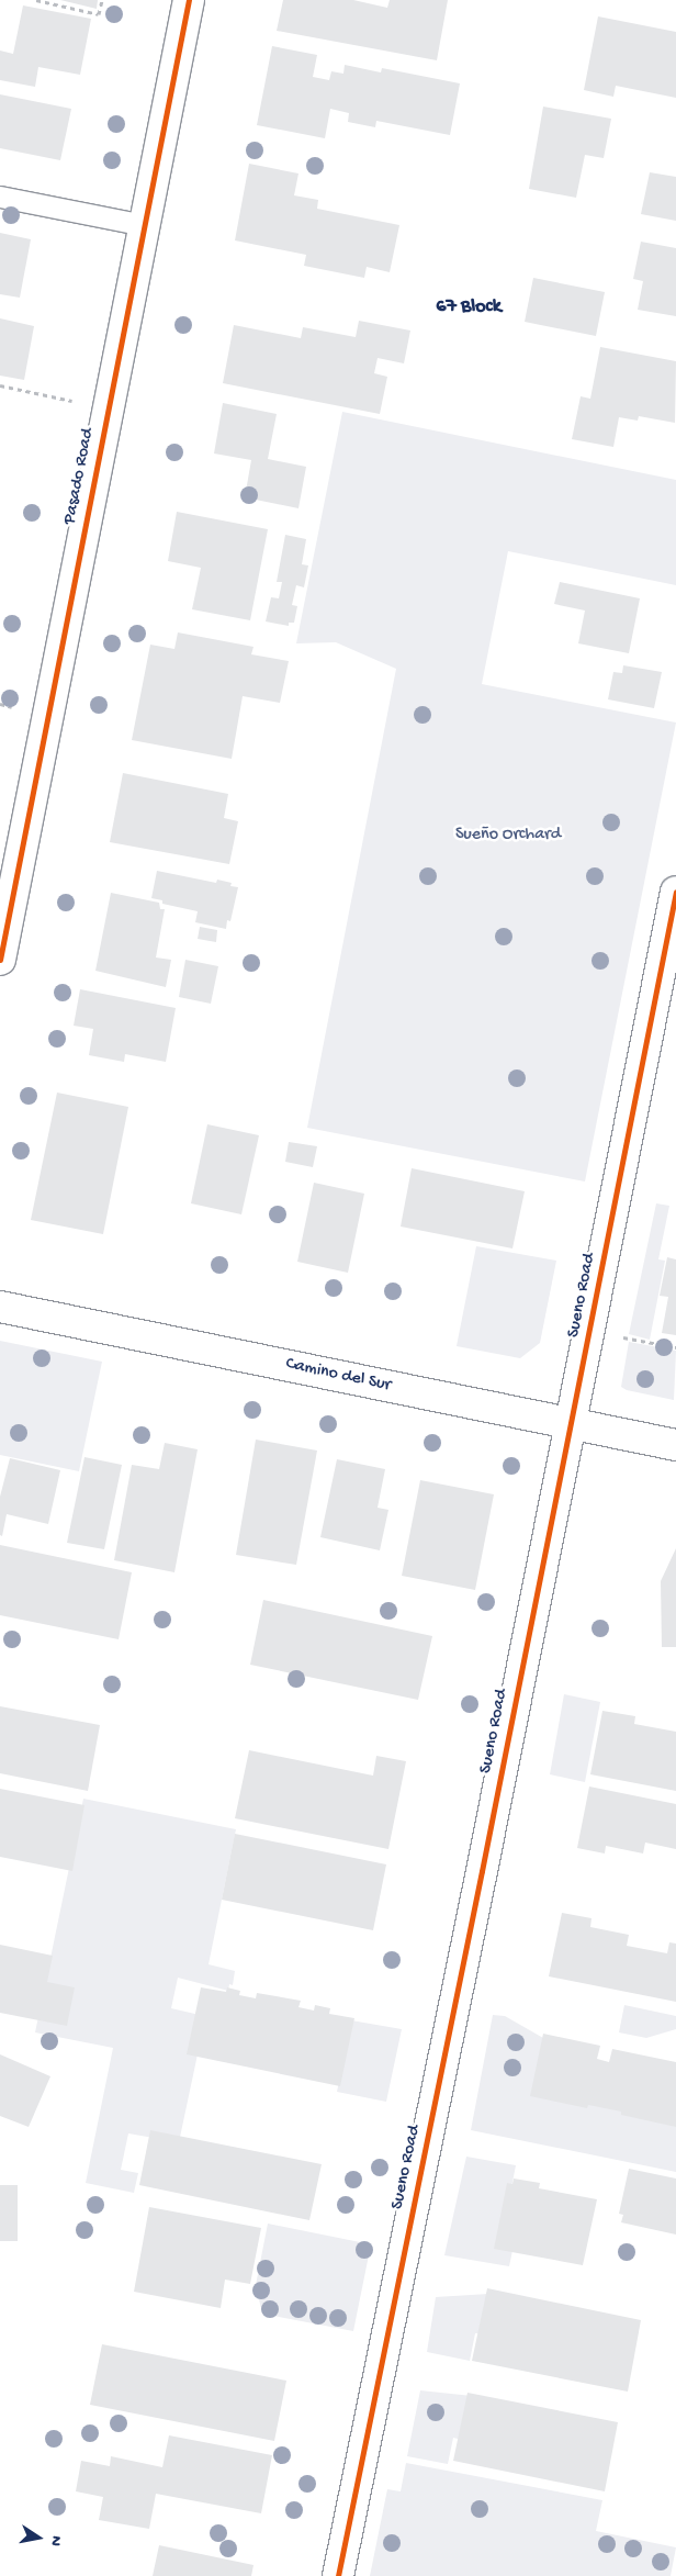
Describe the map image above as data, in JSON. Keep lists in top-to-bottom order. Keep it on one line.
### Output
{"streets":{"street":["Pasado Road","Sueno Road","Camino del Sur"]},"crossings":[["Sueno Road","Camino del Sur"]],"districts":["67 Block"],"parks":["Sueño Orchard"],"north":"right"}
